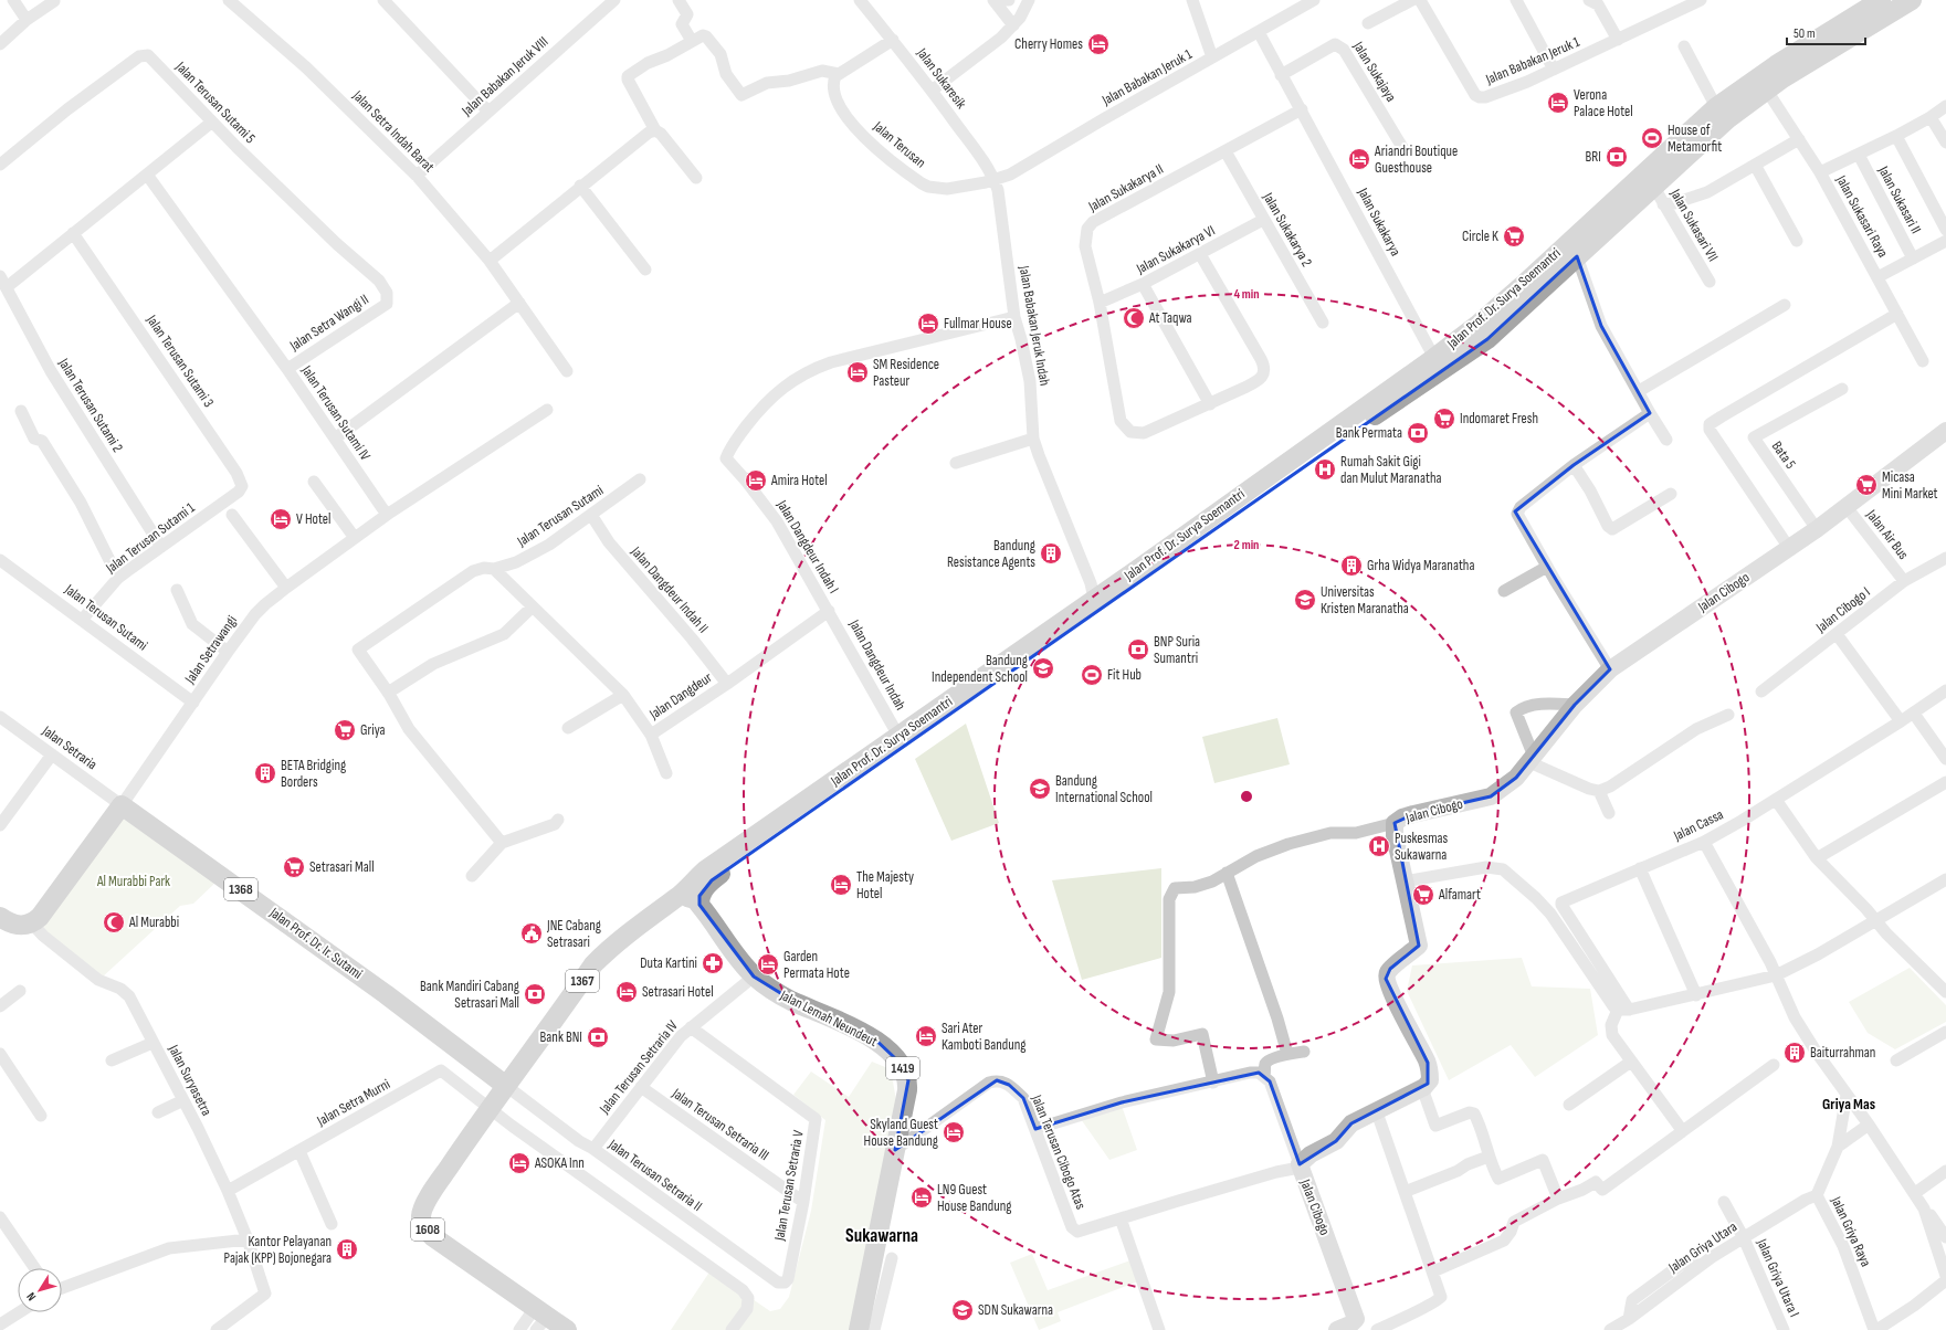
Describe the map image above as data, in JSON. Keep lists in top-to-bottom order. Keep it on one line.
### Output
{"streets":{"main road":["Jalan Prof. Dr. Surya Soemantri","1368","Jalan Prof. Dr. Ir. Sutami","1367","Jalan Lemah Neundeut","1419","1608"],"street":["Jalan Babakan Jeruk 1","Jalan Sukajaya","Jalan Babakan Jeruk VIII","Jalan Sukaresik","Jalan Terusan Sutami 5","Jalan Setra Indah Barat","Jalan Terusan","Jalan Sukakarya II","Jalan Sukasari II","Jalan Sukasari Raya","Jalan Sukakarya","Jalan Sukasari VII","Jalan Sukakarya 2","Jalan Sukakarya VI","Jalan Setra Wangi II","Jalan Babakan Jeruk Indah","Jalan Terusan Sutami 3","Jalan Terusan Sutami 2","Jalan Terusan Sutami IV","Bata 5","Jalan Terusan Sutami","Jalan Air Bus","Jalan Terusan Sutami 1","Jalan Dangdeur Indah I","Jalan Dangdeur Indah II","Jalan Cibogo","Jalan Cibogo I","Jalan Setrawangi","Jalan Dangdeur Indah","Jalan Dangdeur","Jalan Setraria","Jalan Cassa","Jalan Terusan Setraria IV","Jalan Suryasetra","Jalan Setra Murni","Jalan Terusan Setraria III","Jalan Terusan Cibogo Atas","Jalan Terusan Setraria II","Jalan Terusan Setraria V","Jalan Griya Raya","Jalan Griya Utara","Jalan Griya Utara I"]},"crossings":[["Jalan Babakan Jeruk 1","Jalan Sukaresik"],["Jalan Babakan Jeruk 1","Jalan Terusan"],["Jalan Babakan Jeruk 1","Jalan Sukakarya"],["Jalan Babakan Jeruk 1","Jalan Babakan Jeruk Indah"],["Jalan Sukajaya","Jalan Sukakarya"],["Jalan Babakan Jeruk VIII","Jalan Setra Indah Barat"],["Jalan Sukaresik","Jalan Terusan"],["Jalan Sukaresik","Jalan Babakan Jeruk Indah"],["Jalan Terusan Sutami 5","Jalan Setra Wangi II"],["Jalan Terusan","Jalan Babakan Jeruk Indah"],["Jalan Sukakarya II","Jalan Sukakarya"],["Jalan Sukakarya II","Jalan Sukakarya 2"],["Jalan Sukakarya II","Jalan Sukakarya VI"],["Jalan Sukasari Raya","Jalan Prof. Dr. Surya Soemantri"],["Jalan Sukakarya","Jalan Prof. Dr. Surya Soemantri"],["Jalan Sukasari VII","Jalan Prof. Dr. Surya Soemantri"],["Jalan Sukakarya 2","Jalan Sukakarya VI"],["Jalan Prof. Dr. Surya Soemantri","Jalan Babakan Jeruk Indah"],["Jalan Prof. Dr. Surya Soemantri","Jalan Dangdeur Indah"],["Jalan Prof. Dr. Surya Soemantri","Jalan Prof. Dr. Ir. Sutami"],["Jalan Prof. Dr. Surya Soemantri","Jalan Lemah Neundeut"],["Jalan Prof. Dr. Surya Soemantri","1608"],["Jalan Setra Wangi II","Jalan Terusan Sutami IV"],["Jalan Babakan Jeruk Indah","Jalan Dangdeur Indah I"],["Jalan Terusan Sutami 3","Jalan Terusan Sutami 1"],["Jalan Terusan Sutami 2","Jalan Terusan Sutami 1"],["Jalan Terusan Sutami IV","Jalan Setrawangi"],["Bata 5","Jalan Cibogo"],["Jalan Terusan Sutami","Jalan Terusan Sutami 1"],["Jalan Terusan Sutami","Jalan Dangdeur Indah II"],["Jalan Terusan Sutami","Jalan Setrawangi"],["Jalan Terusan Sutami","Jalan Dangdeur"],["Jalan Air Bus","Jalan Cibogo"],["Jalan Air Bus","Jalan Cibogo I"],["Jalan Dangdeur Indah I","Jalan Dangdeur Indah"],["Jalan Dangdeur Indah I","Jalan Dangdeur"],["Jalan Dangdeur Indah II","Jalan Dangdeur"],["Jalan Setrawangi","Jalan Setraria"],["Jalan Setrawangi","Jalan Prof. Dr. Ir. Sutami"],["Jalan Dangdeur Indah","Jalan Dangdeur"],["Jalan Setraria","Jalan Prof. Dr. Ir. Sutami"],["Jalan Prof. Dr. Ir. Sutami","1608"],["Jalan Lemah Neundeut","Jalan Terusan Setraria IV"],["Jalan Lemah Neundeut","Jalan Terusan Cibogo Atas"],["Jalan Terusan Setraria IV","Jalan Terusan Setraria III"],["Jalan Terusan Setraria IV","Jalan Terusan Setraria II"],["Jalan Terusan Setraria IV","Jalan Terusan Setraria V"],["Jalan Suryasetra","Jalan Setra Murni"],["Jalan Setra Murni","1608"],["Jalan Terusan Setraria III","Jalan Terusan Setraria V"],["Jalan Terusan Setraria II","Jalan Terusan Setraria V"],["Jalan Griya Raya","Jalan Griya Utara"],["Jalan Griya Utara","Jalan Griya Utara I"]],"districts":["Griya Mas","Sukawarna"],"parks":["Al Murabbi Park"],"places":{"hotel":["Cherry Homes","Verona Palace Hotel","Ariandri Boutique Guesthouse","Fullmar House","SM Residence Pasteur","Amira Hotel","V Hotel","The Majesty Hotel","Garden Permata Hote","Setrasari Hotel","Sari Ater Kamboti Bandung","Skyland Guest House Bandung","ASOKA Inn","LN9 Guest House Bandung"],"sports":["House of Metamorfit","Fit Hub"],"bank":["BRI","Bank Permata","BNP Suria Sumantri","Bank Mandiri Cabang Setrasari Mall","Bank BNI"],"supermarket":["Circle K","Indomaret Fresh","Micasa Mini Market","Griya","Setrasari Mall","Alfamart"],"mosque":["At Taqwa","Al Murabbi"],"hospital":["Rumah Sakit Gigi dan Mulut Maranatha","Puskesmas Sukawarna"],"building":["Bandung Resistance Agents","Grha Widya Maranatha","BETA Bridging Borders","Baiturrahman","Kantor Pelayanan Pajak (KPP) Bojonegara"],"school or university":["Universitas Kristen Maranatha","Bandung Independent School","Bandung International School","SDN Sukawarna"],"public building":["JNE Cabang Setrasari"],"pharmacy":["Duta Kartini"]},"scale_bar":"50 m","north":"bottom left","rings":["4 min","2 min"]}
